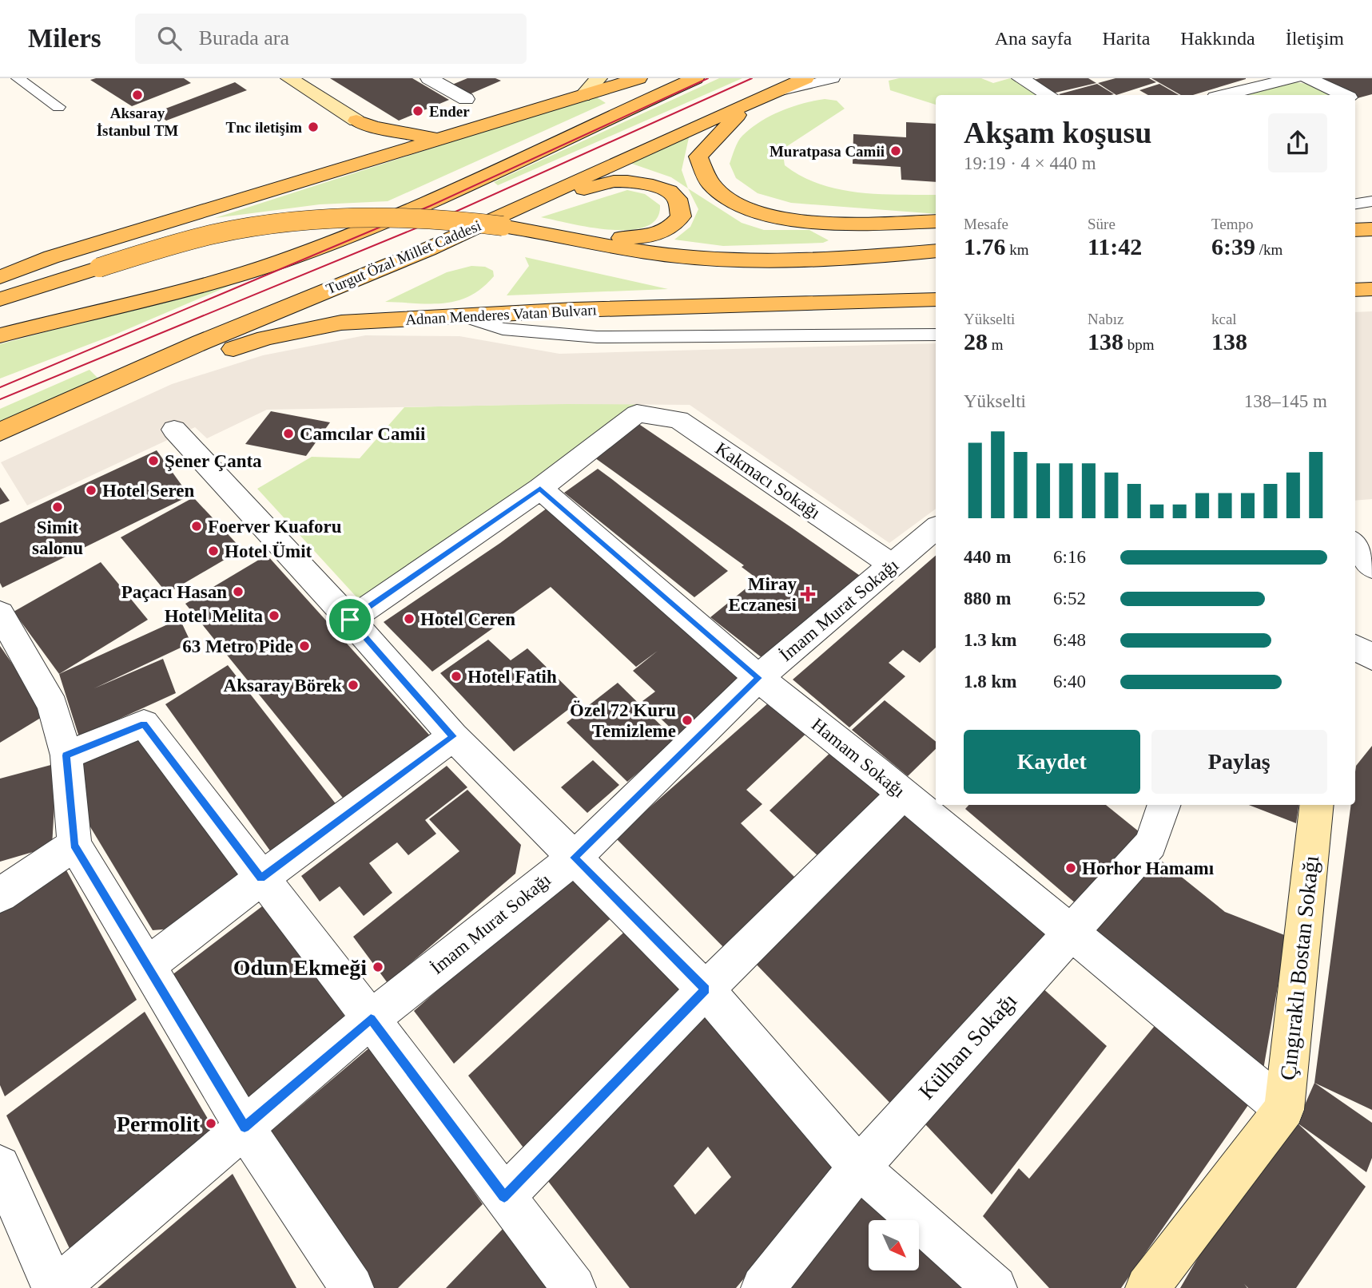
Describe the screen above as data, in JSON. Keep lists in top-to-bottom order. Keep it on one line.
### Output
{"streets":{"main road":["Turgut Özal Millet Caddesi","Adnan Menderes Vatan Bulvarı"],"street":["Kakmacı Sokağı","İmam Murat Sokağı","Hamam Sokağı","Çıngıraklı Bostan Sokağı","Külhan Sokağı"]},"crossings":[["Turgut Özal Millet Caddesi","Adnan Menderes Vatan Bulvarı"],["Kakmacı Sokağı","İmam Murat Sokağı"],["Kakmacı Sokağı","Hamam Sokağı"],["İmam Murat Sokağı","Hamam Sokağı"],["Hamam Sokağı","Çıngıraklı Bostan Sokağı"],["Hamam Sokağı","Külhan Sokağı"]],"places":{"other":["Aksaray İstanbul TM","Ender","Tnc iletişim","Muratpasa Camii","Camcılar Camii","Şener Çanta","Hotel Seren","Simit salonu","Foerver Kuaforu","Hotel Ümit","Paçacı Hasan","Hotel Melita","Hotel Ceren","63 Metro Pide","Hotel Fatih","Aksaray Börek","Özel 72 Kuru Temizleme","Horhor Hamamı","Odun Ekmeği","Permolit"],"health":["Miray Eczanesi"]},"north":"bottom right","page":{"header":"Milers","search":"Burada ara","nav":["Ana sayfa","Harita","Hakkında","İletişim"],"heading":["Akşam koşusu","19:19 · 4 × 440 m"],"stats":[["Mesafe","1.76 km"],["Süre","11:42"],["Tempo","6:39 /km"],["Yükselti","28 m"],["Nabız","138 bpm"],["kcal","138"]],"chart":["Yükselti","138–145 m"],"list":[{"name":"440 m","note":"6:16"},{"name":"880 m","note":"6:52"},{"name":"1.3 km","note":"6:48"},{"name":"1.8 km","note":"6:40"}],"buttons":["Kaydet","Paylaş"]}}
